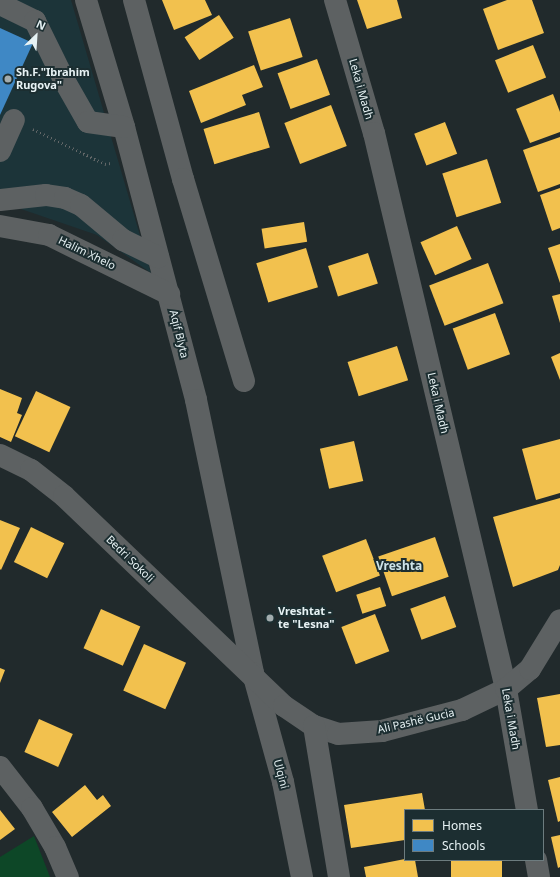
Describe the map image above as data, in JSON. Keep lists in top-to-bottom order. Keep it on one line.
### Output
{"streets":{"street":["Leka i Madh","Halim Xhelo","Aqif Blyta","Bedri Sokoli","Ali Pashë Gucia","Ulqini"]},"crossings":[["Leka i Madh","Ali Pashë Gucia"],["Halim Xhelo","Aqif Blyta"],["Aqif Blyta","Bedri Sokoli"],["Aqif Blyta","Ali Pashë Gucia"],["Aqif Blyta","Ulqini"],["Bedri Sokoli","Ali Pashë Gucia"],["Bedri Sokoli","Ulqini"],["Ali Pashë Gucia","Ulqini"]],"districts":["Vreshta"],"places":["Sh.F.\"Ibrahim Rugova\"","Vreshtat - te \"Lesna\""],"legend":["Homes","Schools"],"north":"top right"}
